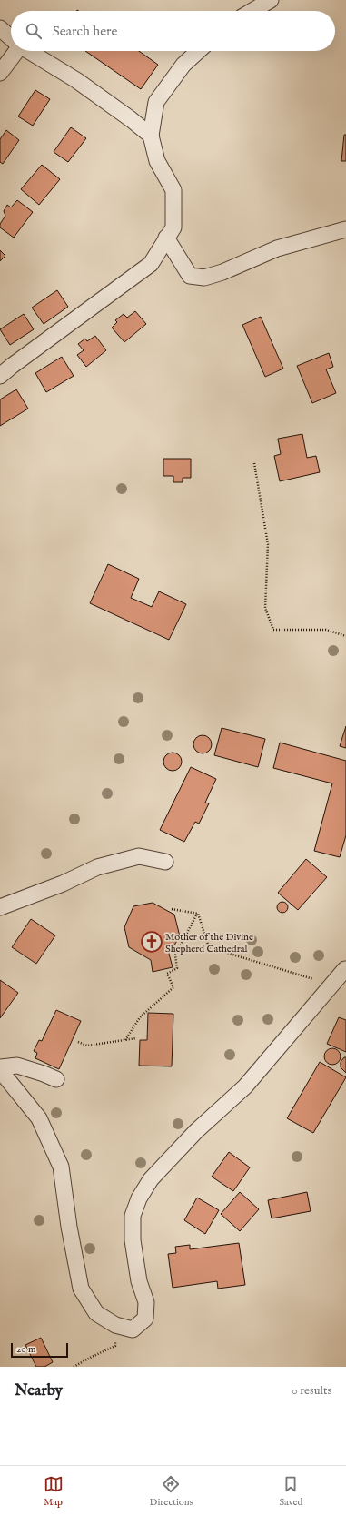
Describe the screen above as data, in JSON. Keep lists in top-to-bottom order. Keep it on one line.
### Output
{"places":{"church":["Mother of the Divine Shepherd Cathedral"]},"scale_bar":"20 m","page":{"search":"Search here","scale":"20 m","heading":["Nearby","0 results"],"nav":["Map","Directions","Saved"]}}
